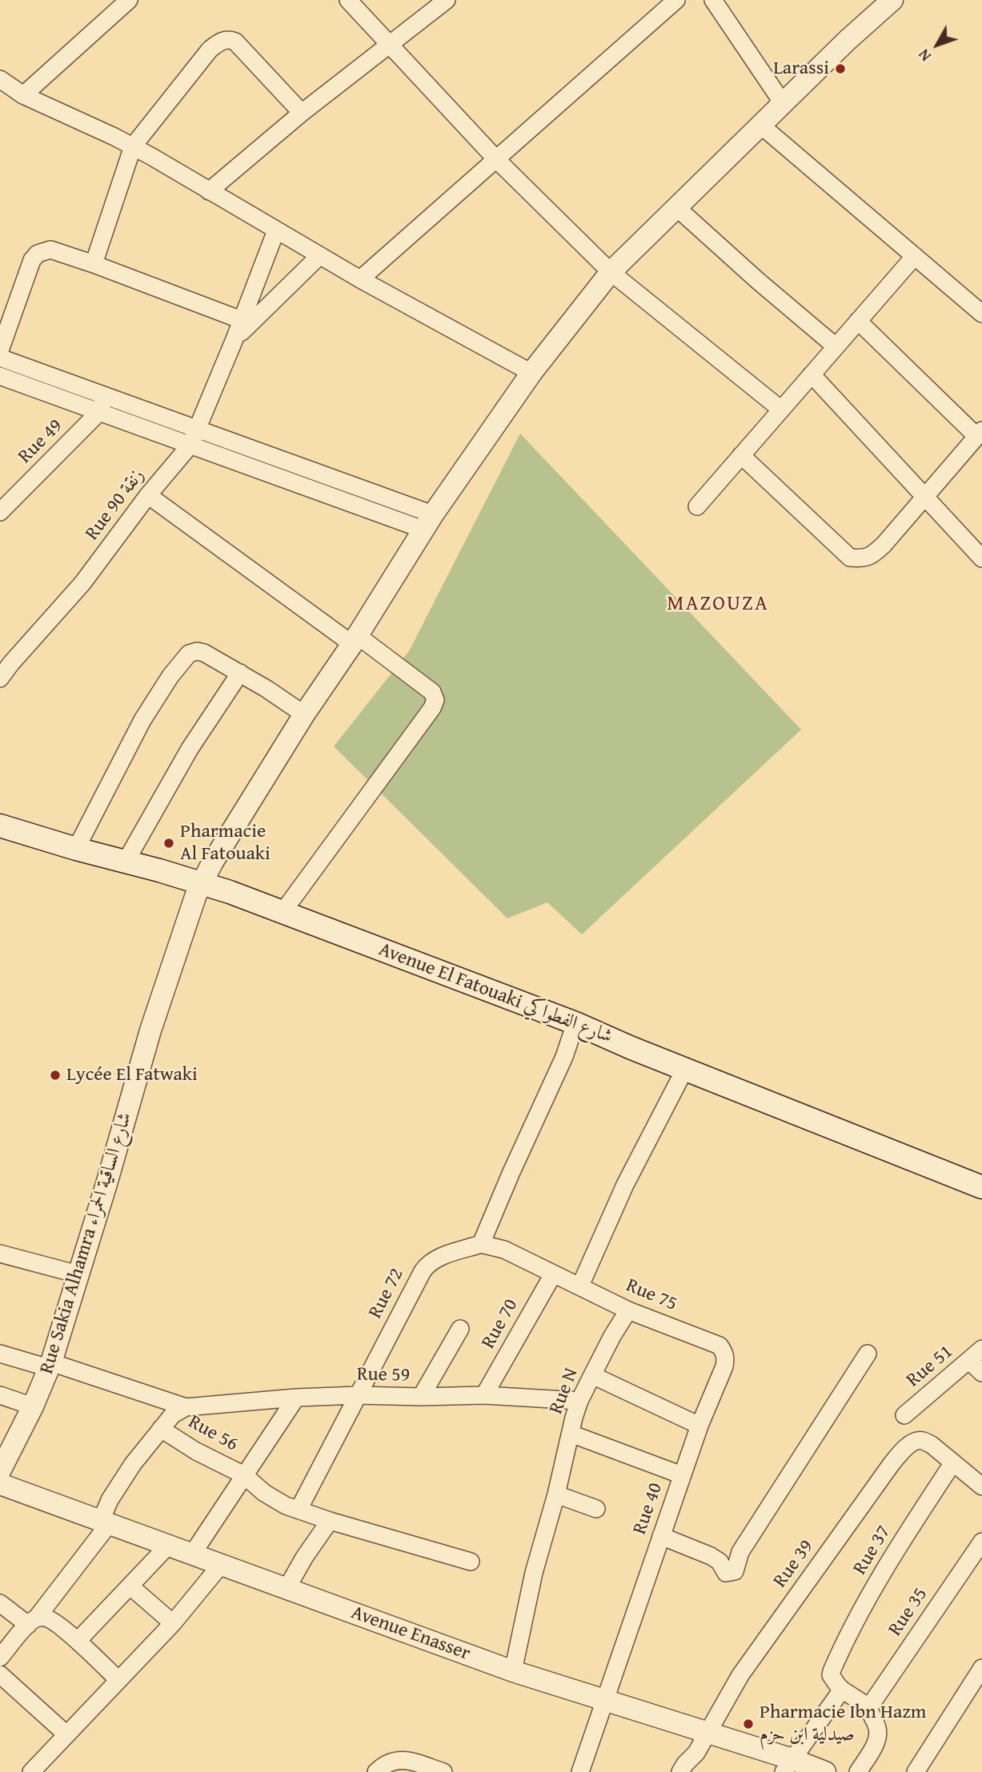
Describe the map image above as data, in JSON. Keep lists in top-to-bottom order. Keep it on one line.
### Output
{"streets":{"main road":["Avenue El Fatouaki شارع الفطواكي"],"street":["Rue 49","Rue 90 زنقة","Rue Sakia Alhamra شارع الساقية الحمراء","Rue 72","Rue 75","Rue 70","Rue 51","Rue 59","Rue N","Rue 56","Rue 40","Rue 37","Rue 39","Rue 35","Avenue Enasser"]},"crossings":[["Avenue El Fatouaki شارع الفطواكي","Rue Sakia Alhamra شارع الساقية الحمراء"],["Rue 72","Rue 75"],["Rue 72","Rue 59"],["Rue 72","Rue 56"],["Rue 75","Rue 70"],["Rue 75","Rue N"],["Rue 75","Rue 40"],["Rue 70","Rue 59"],["Rue 59","Rue N"],["Rue N","Avenue Enasser"],["Rue 40","Avenue Enasser"],["Rue 37","Rue 39"],["Rue 39","Avenue Enasser"]],"districts":["MAZOUZA"],"places":["Larassi","Pharmacie Al Fatouaki","Lycée El Fatwaki","Pharmacie Ibn Hazm صيدلية ابن حزم"],"north":"bottom left"}
